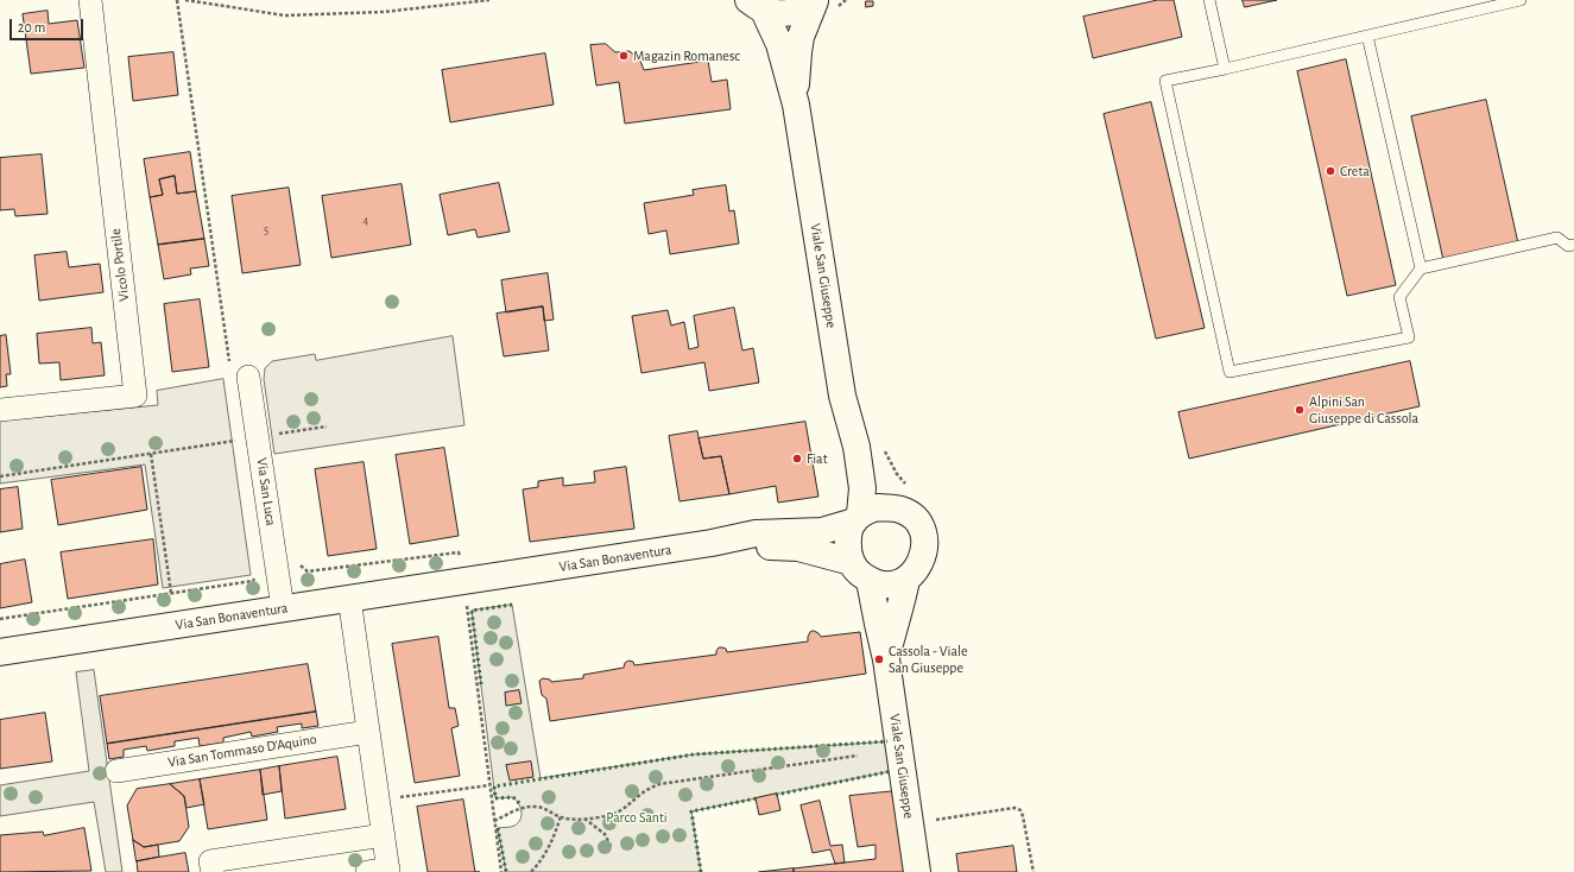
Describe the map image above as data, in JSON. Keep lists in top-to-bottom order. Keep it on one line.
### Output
{"streets":{"main road":["Viale San Giuseppe","Via San Bonaventura"],"street":["Vicolo Portile","Via San Luca","Via San Tommaso D'Aquino"]},"crossings":[["Viale San Giuseppe","Via San Bonaventura"],["Via San Luca","Via San Bonaventura"]],"parks":["Parco Santi"],"places":["Magazin Romanesc","Creta","Alpini San Giuseppe di Cassola","Fiat","Cassola - Viale San Giuseppe"],"house_numbers":["4","5"],"scale_bar":"20 m"}
